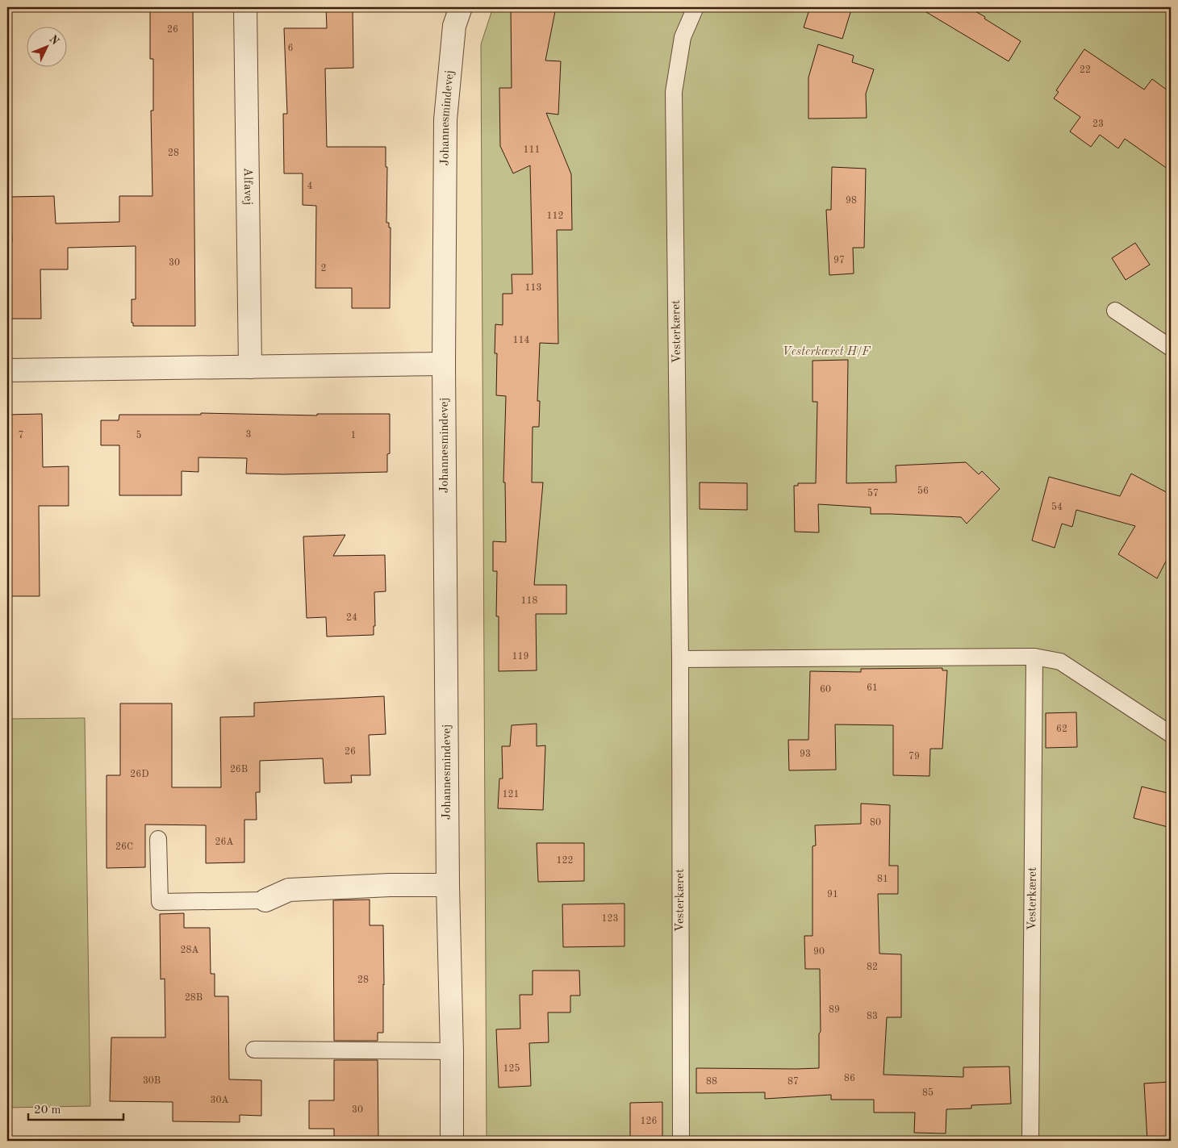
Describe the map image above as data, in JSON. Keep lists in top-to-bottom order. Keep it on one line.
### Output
{"streets":{"street":["Johannesmindevej","Alfavej"],"lane":["Vesterkæret"]},"parks":["Vesterkæret H/F"],"house_numbers":["26","6","22","23","111","28","4","98","112","97","30","2","113","114","3","7","5","1","56","57","54","118","24","119","61","60","62","26","93","79","26B","26D","121","80","26A","26C","122","81","91","123","28A","90","82","28","28B","89","83","125","86","30B","88","87","85","30A","30","126"],"scale_bar":"20 m","north":"top right"}
